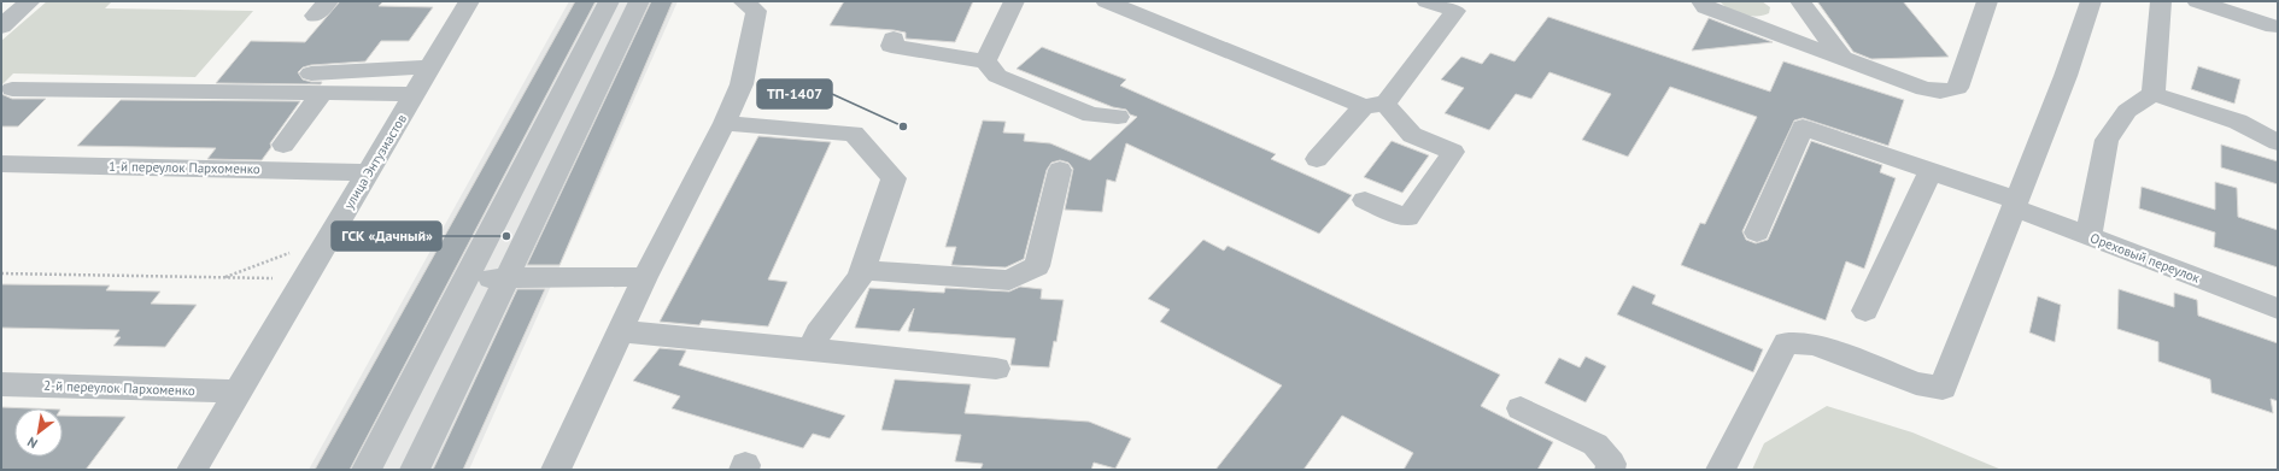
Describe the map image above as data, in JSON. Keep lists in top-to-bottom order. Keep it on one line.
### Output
{"streets":{"street":["улица Энтузиастов","1-й переулок Пархоменко","Ореховый переулок","2-й переулок Пархоменко"]},"crossings":[["улица Энтузиастов","1-й переулок Пархоменко"],["улица Энтузиастов","2-й переулок Пархоменко"]],"places":["ТП-1407","ГСК «Дачный»"],"north":"bottom left"}
